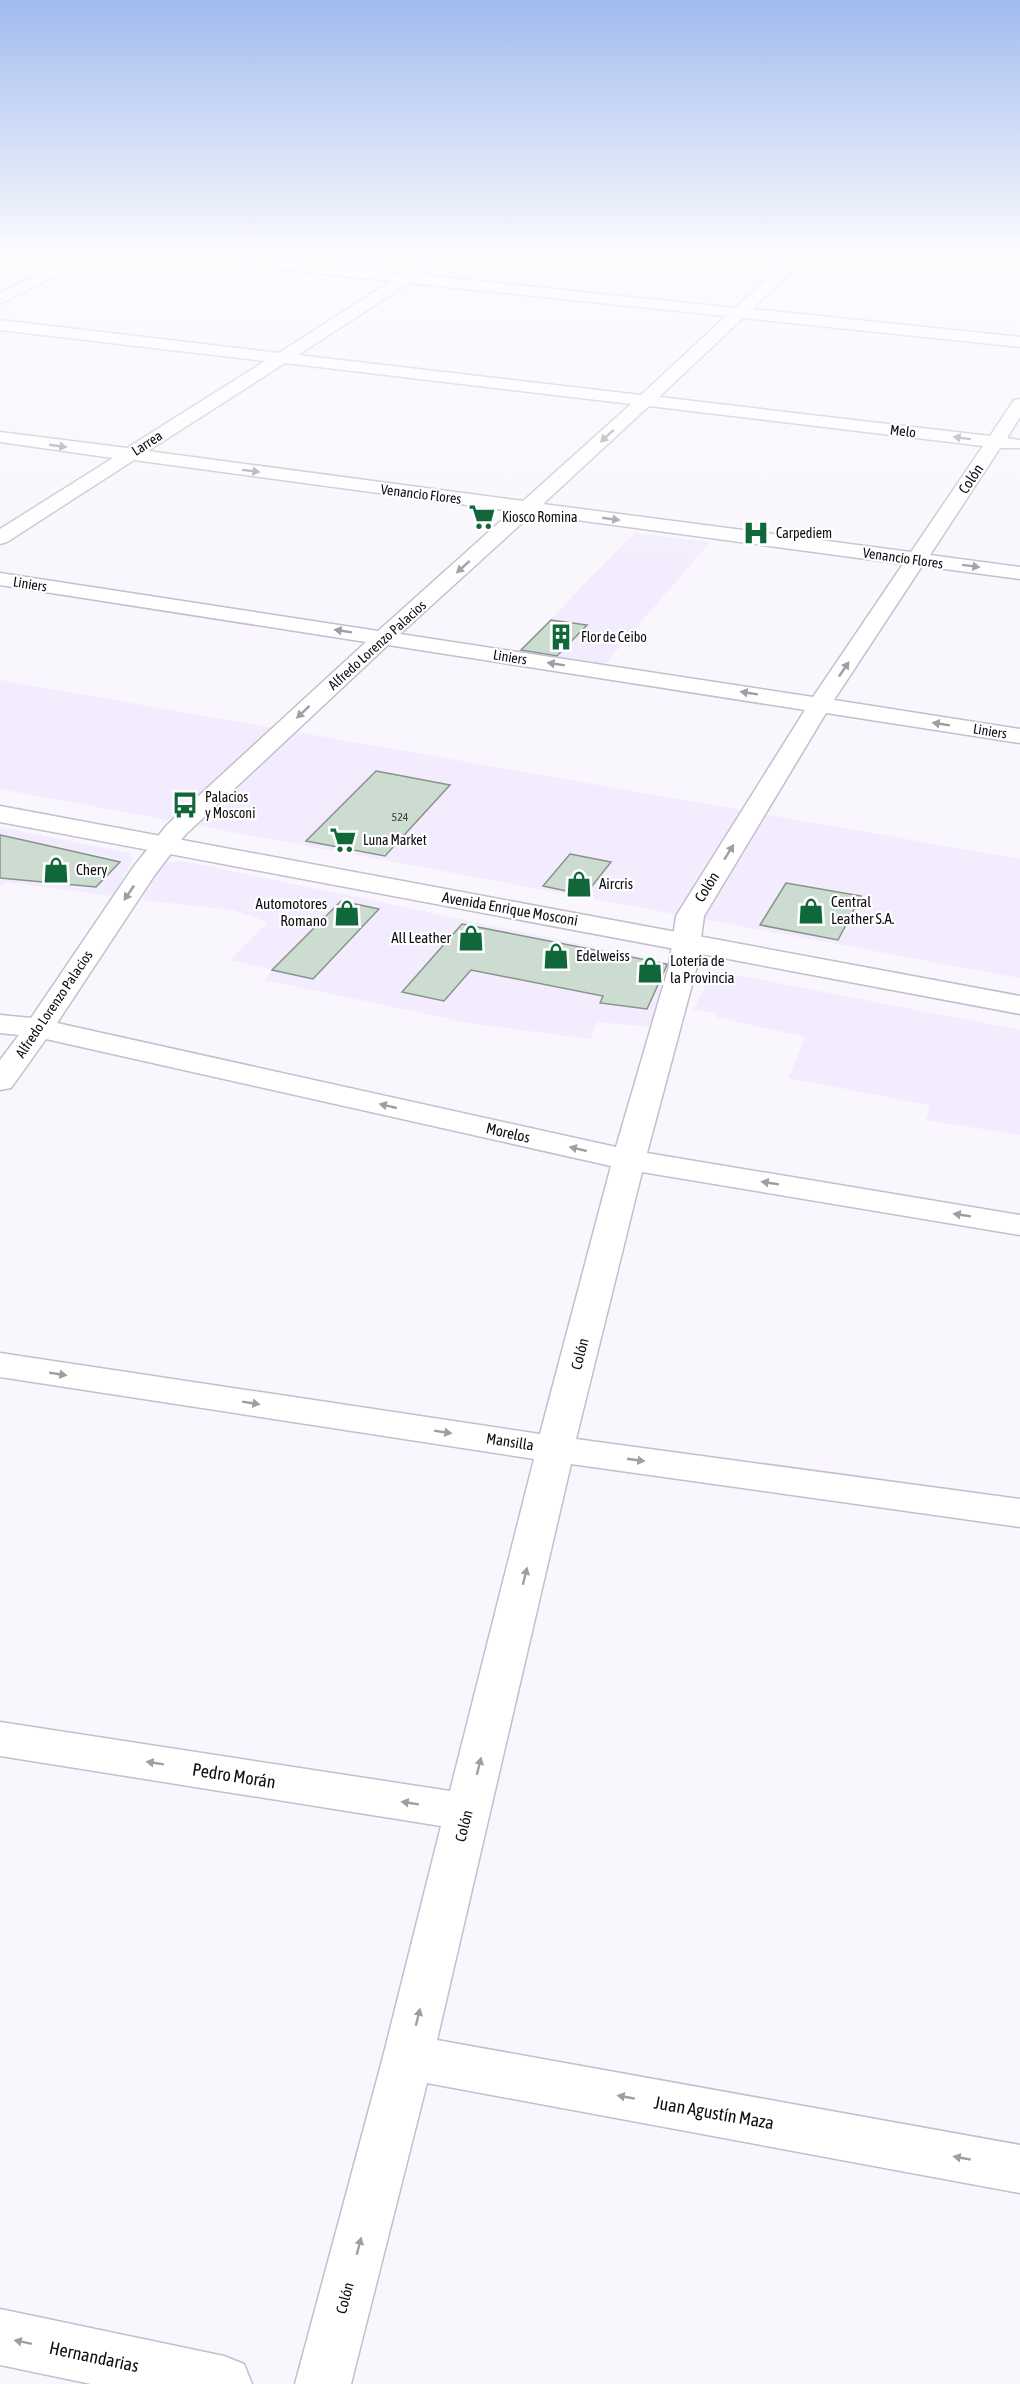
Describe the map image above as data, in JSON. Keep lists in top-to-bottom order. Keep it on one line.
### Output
{"streets":{"street":["Melo","Larrea","Colón","Venancio Flores","Liniers","Alfredo Lorenzo Palacios","Avenida Enrique Mosconi","Morelos","Mansilla","Pedro Morán","Juan Agustín Maza","Hernandarias"]},"crossings":[["Melo","Colón"],["Melo","Alfredo Lorenzo Palacios"],["Larrea","Venancio Flores"],["Colón","Venancio Flores"],["Colón","Liniers"],["Colón","Avenida Enrique Mosconi"],["Colón","Morelos"],["Colón","Mansilla"],["Colón","Pedro Morán"],["Colón","Juan Agustín Maza"],["Venancio Flores","Alfredo Lorenzo Palacios"],["Liniers","Alfredo Lorenzo Palacios"],["Alfredo Lorenzo Palacios","Avenida Enrique Mosconi"],["Alfredo Lorenzo Palacios","Morelos"]],"one_way":["Melo","Colón","Venancio Flores","Liniers","Alfredo Lorenzo Palacios","Morelos","Mansilla","Pedro Morán","Juan Agustín Maza","Hernandarias"],"places":{"supermarket":["Kiosco Romina","Luna Market"],"hospital":["Carpediem"],"building":["Flor de Ceibo"],"bus stop":["Palacios y Mosconi"],"shop":["Chery","Aircris","Central Leather S.A.","Automotores Romano","All Leather","Edelweiss","Lotería de la Provincia"]},"house_numbers":["524"]}
